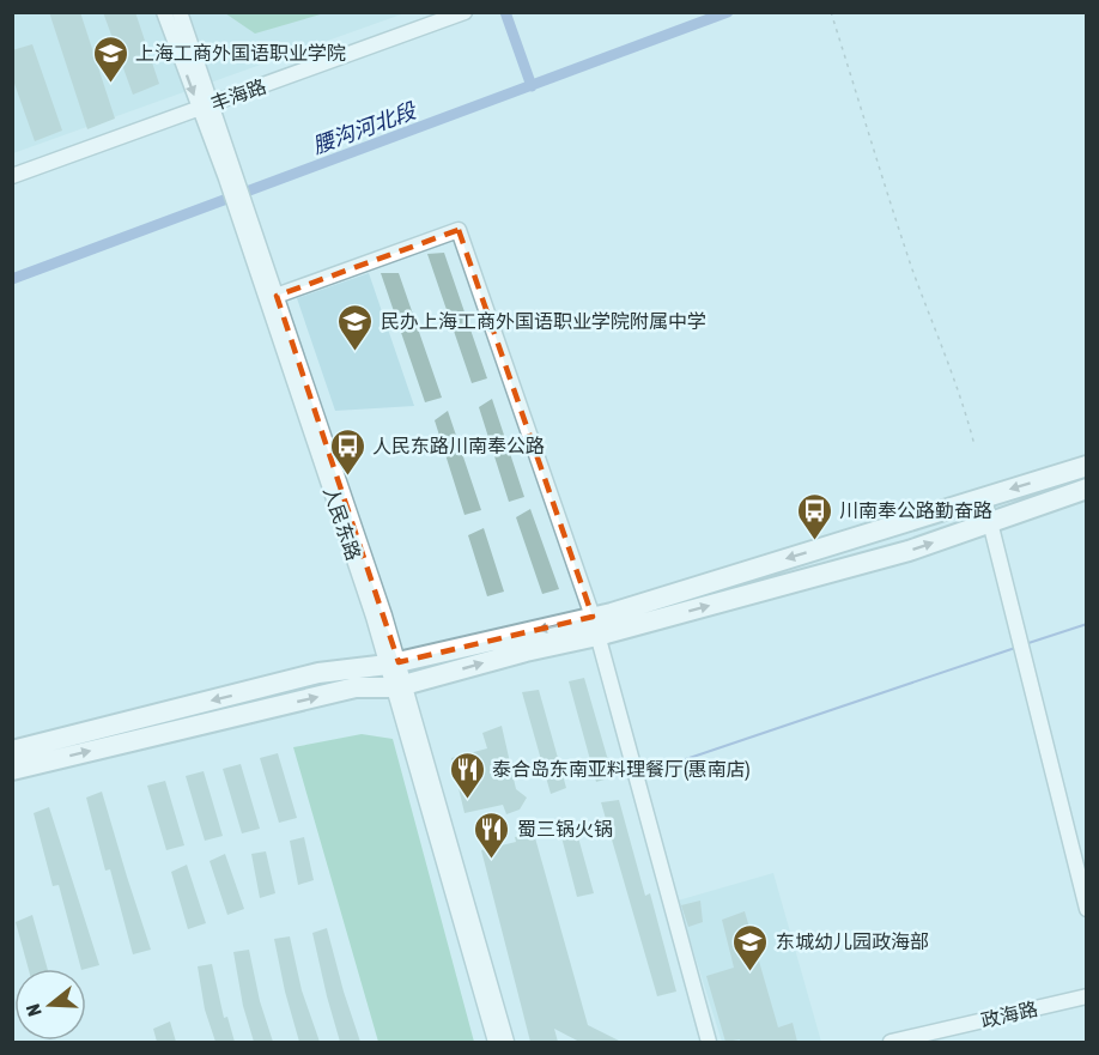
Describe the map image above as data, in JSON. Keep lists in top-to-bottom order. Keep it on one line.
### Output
{"streets":{"street":["丰海路","人民东路","政海路"]},"crossings":[["丰海路","人民东路"]],"water":["腰沟河北段"],"places":{"school or university":["上海工商外国语职业学院","民办上海工商外国语职业学院附属中学","东城幼儿园政海部"],"bus stop":["人民东路川南奉公路","川南奉公路勤奋路"],"restaurant":["泰合岛东南亚料理餐厅(惠南店)","蜀三锅火锅"]},"north":"left"}
